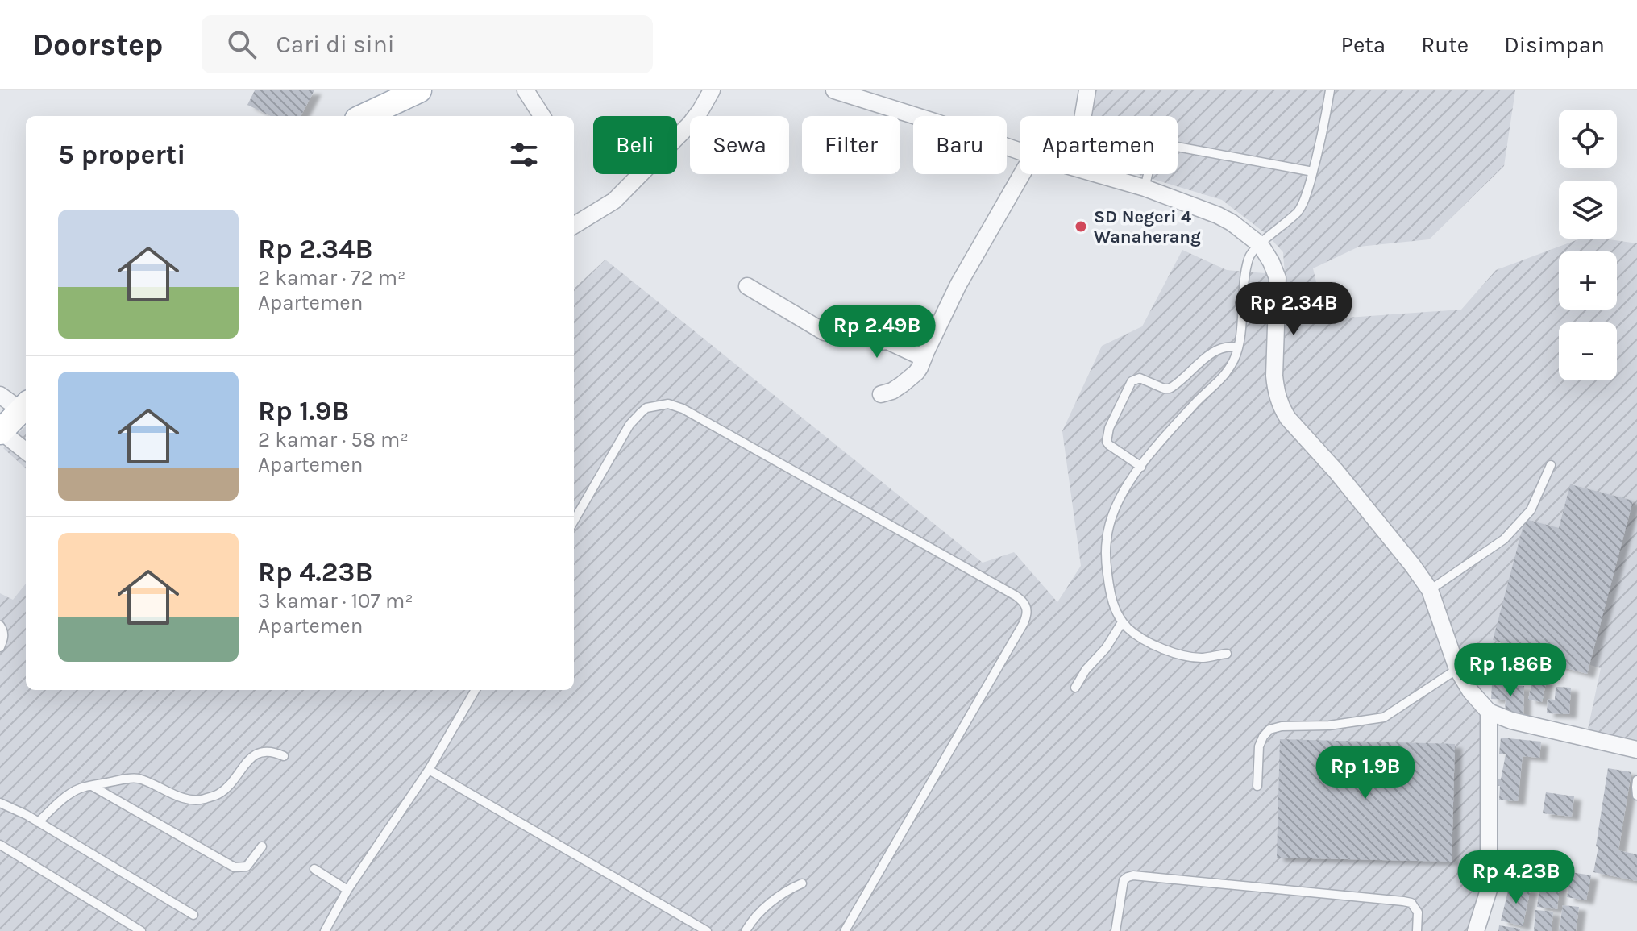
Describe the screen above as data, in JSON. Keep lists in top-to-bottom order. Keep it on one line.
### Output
{"places":["SD Negeri 4 Wanaherang"],"page":{"header":"Doorstep","search":"Cari di sini","nav":["Peta","Rute","Disimpan"],"map_buttons":["+","−"],"chip":["Beli","Sewa","Filter","Baru","Apartemen"],"heading":"5 properti","list":[{"name":"Rp 2.34B","note":"2 kamar · 72 m² · Apartemen"},{"name":"Rp 1.9B","note":"2 kamar · 58 m² · Apartemen"},{"name":"Rp 4.23B","note":"3 kamar · 107 m² · Apartemen"}],"price":["Rp 2.34B","Rp 2.49B","Rp 1.86B","Rp 1.9B","Rp 4.23B"]}}
